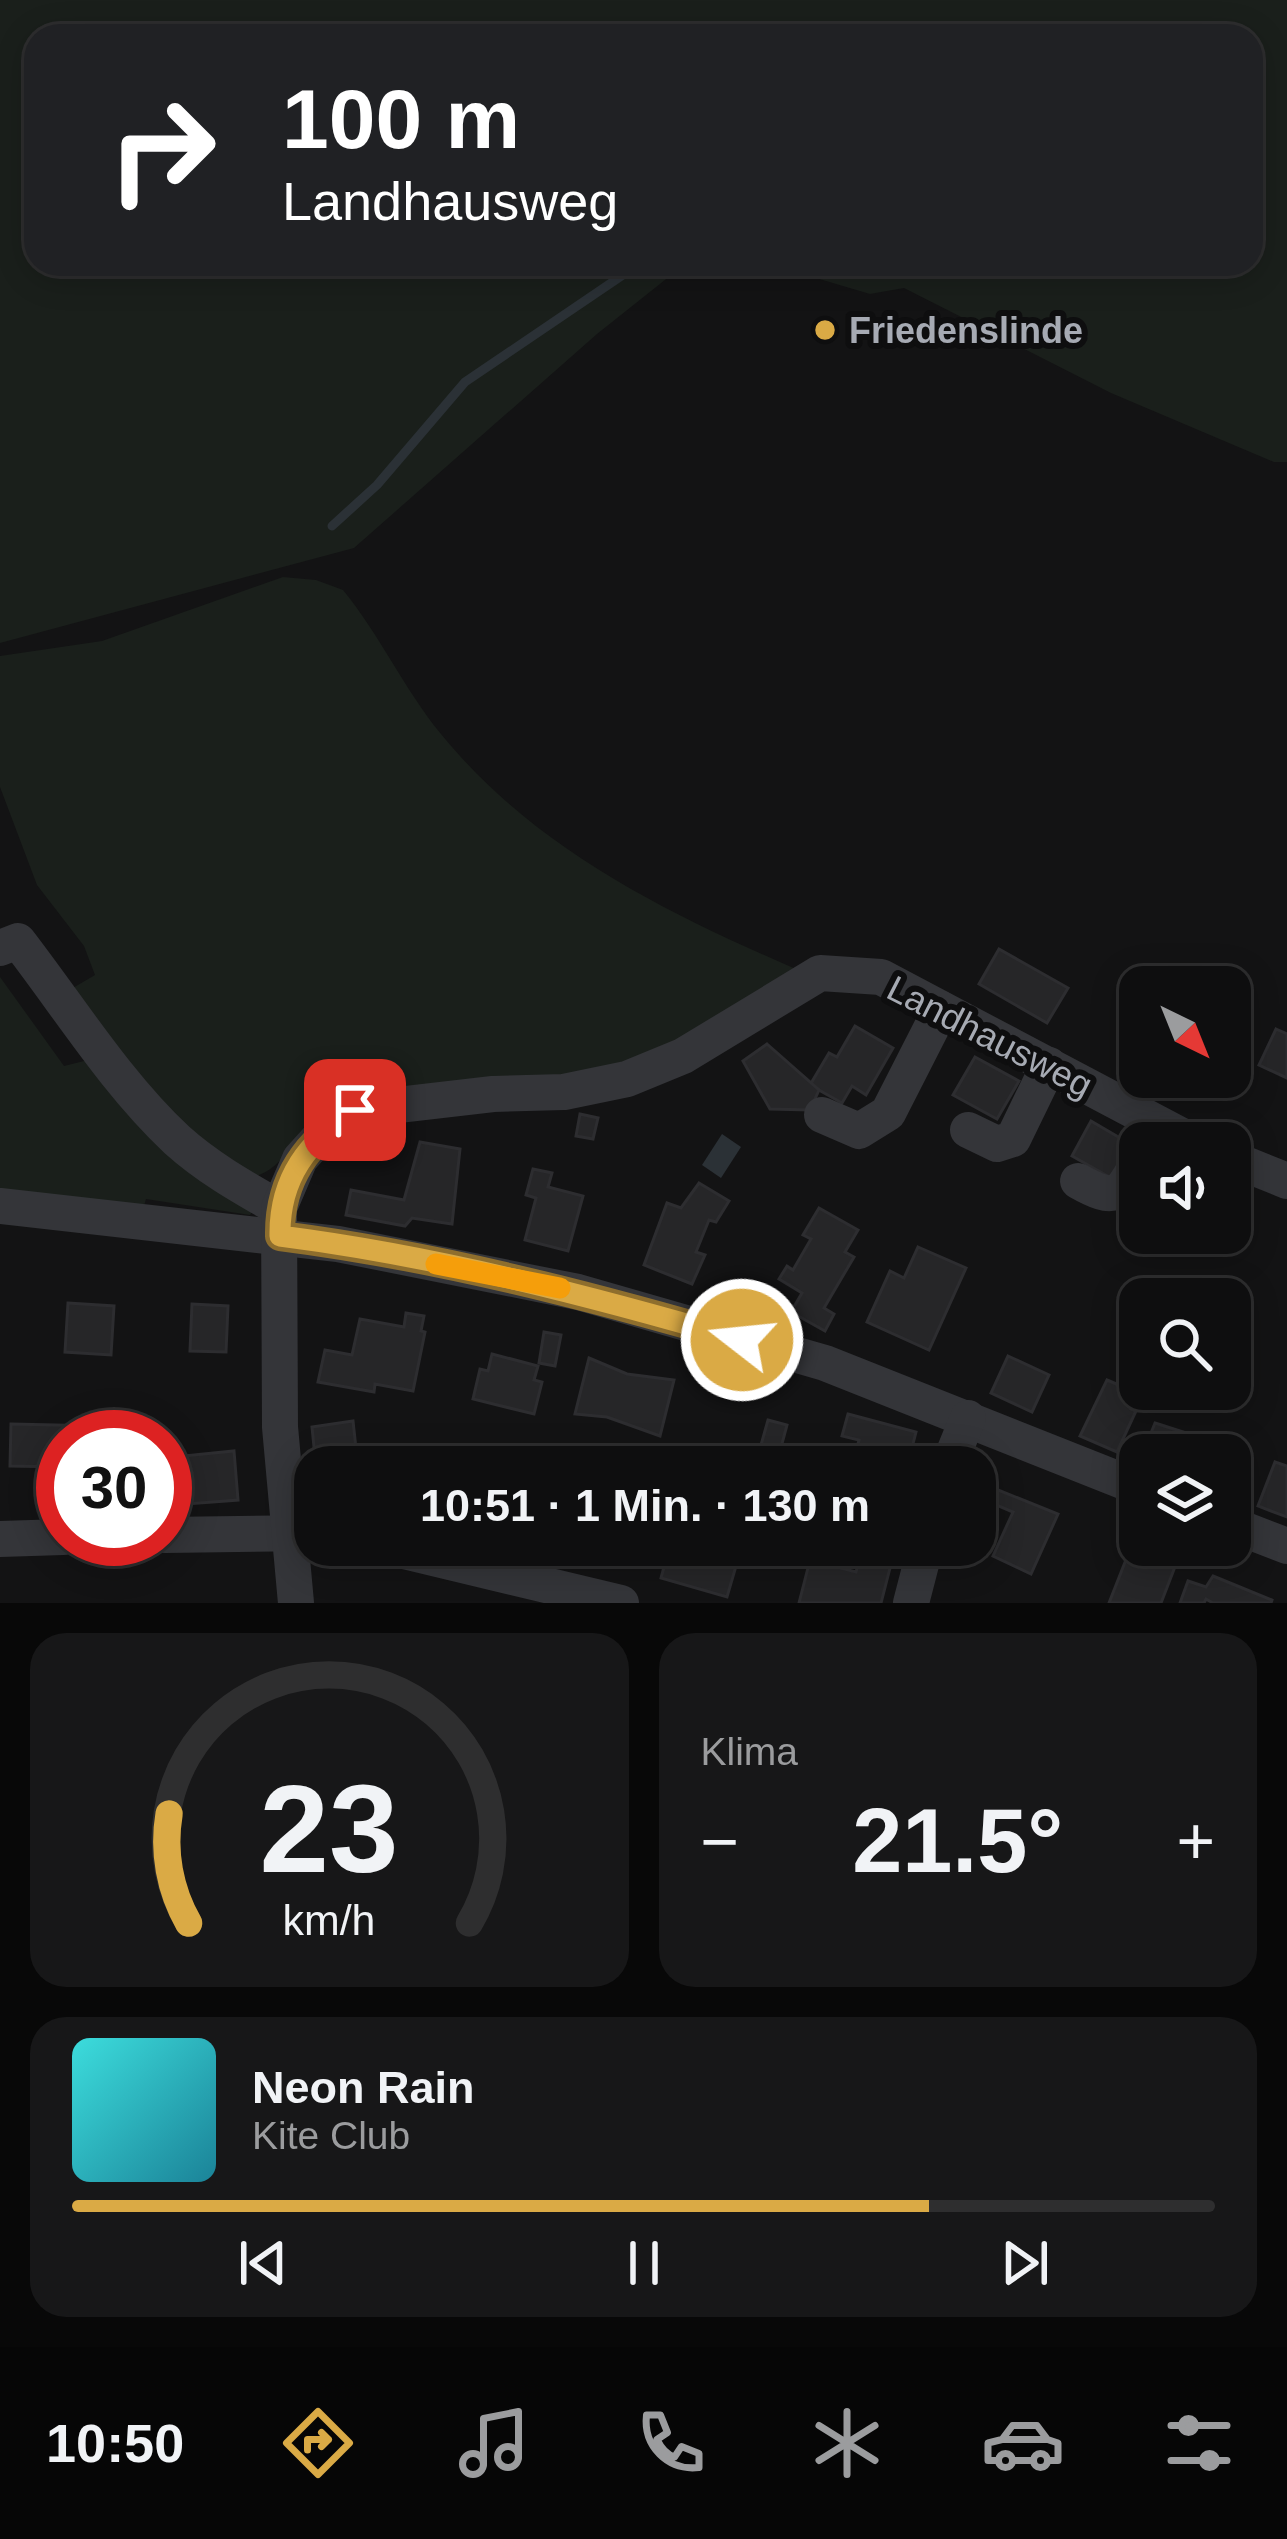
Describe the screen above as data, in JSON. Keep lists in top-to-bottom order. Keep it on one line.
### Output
{"streets":{"street":["Landhausweg"]},"places":["Friedenslinde"],"north":"bottom right","page":{"turn":["100 m","Landhausweg"],"limit":"30","trip":"10:51 · 1 Min. · 130 m","tile":"Klima","heat":["−","21.5°","+"],"song":["Neon Rain","Kite Club"],"tabs":"10:50","gauge":["23","km/h"]}}
